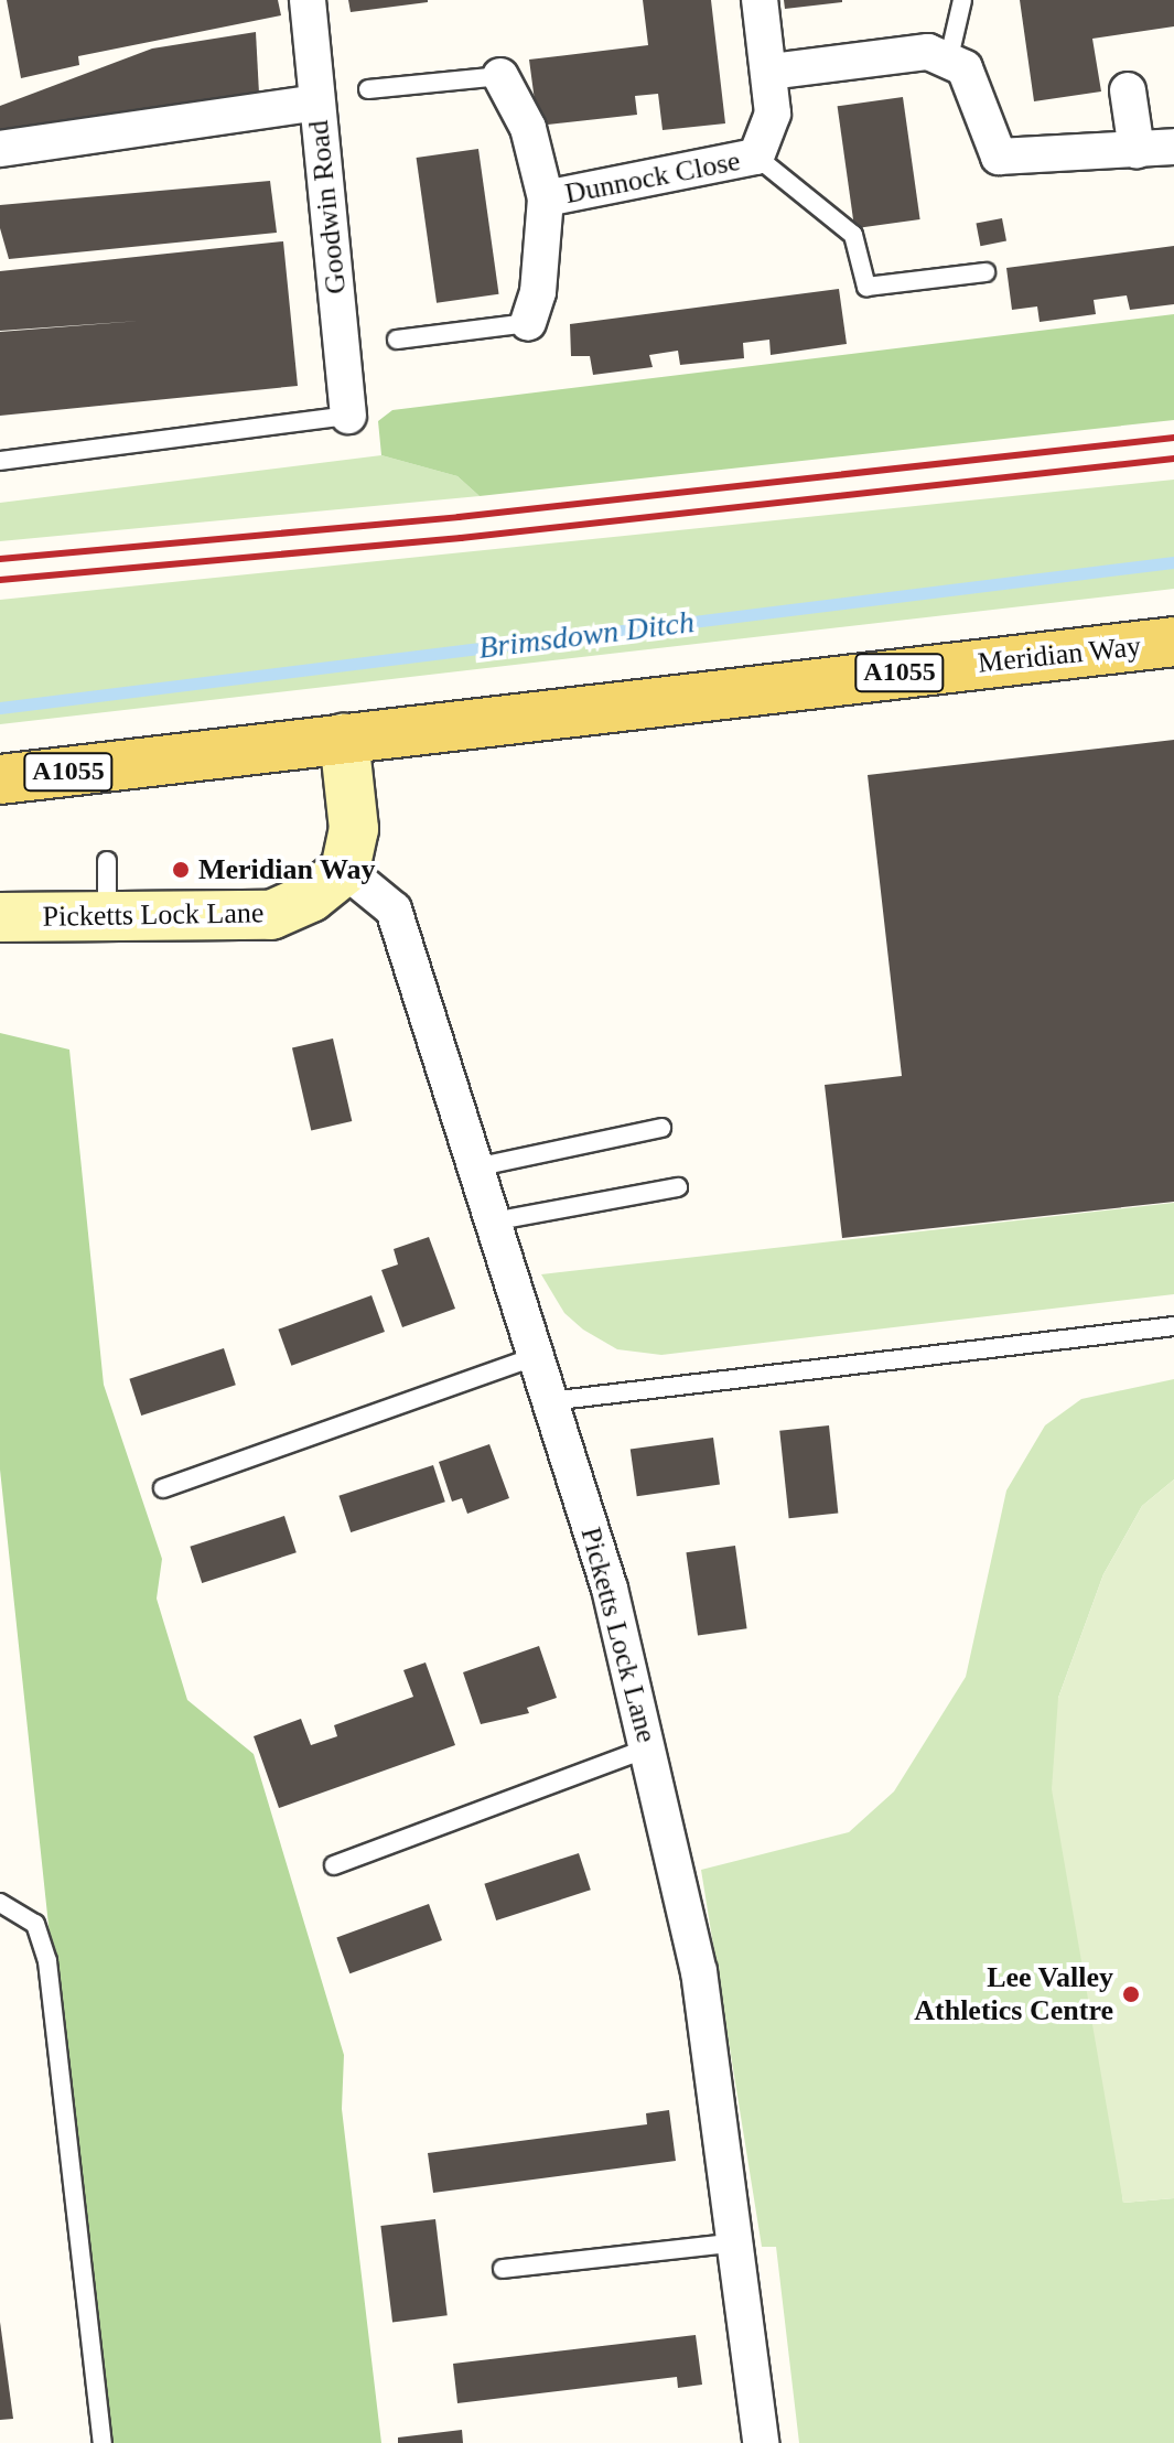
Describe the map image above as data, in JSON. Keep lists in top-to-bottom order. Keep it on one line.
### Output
{"streets":{"main road":["Meridian Way","A1055"],"street":["Dunnock Close","Goodwin Road","Picketts Lock Lane"]},"water":["Brimsdown Ditch"],"places":["Meridian Way","Lee Valley Athletics Centre"]}
